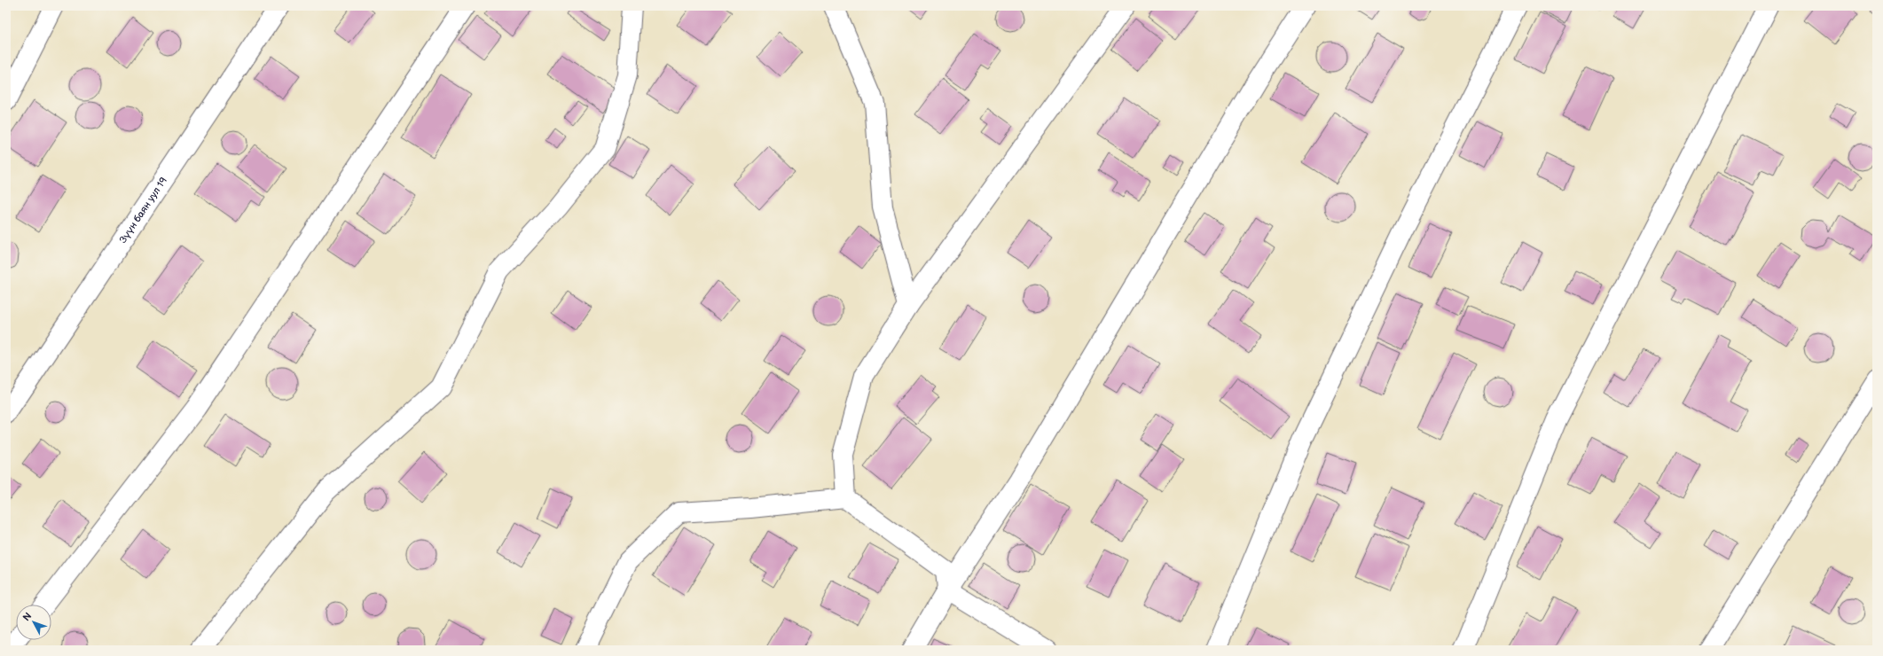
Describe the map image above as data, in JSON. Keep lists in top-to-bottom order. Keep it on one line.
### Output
{"streets":{"street":["Зүүн баян уул 19"]},"north":"top left"}
